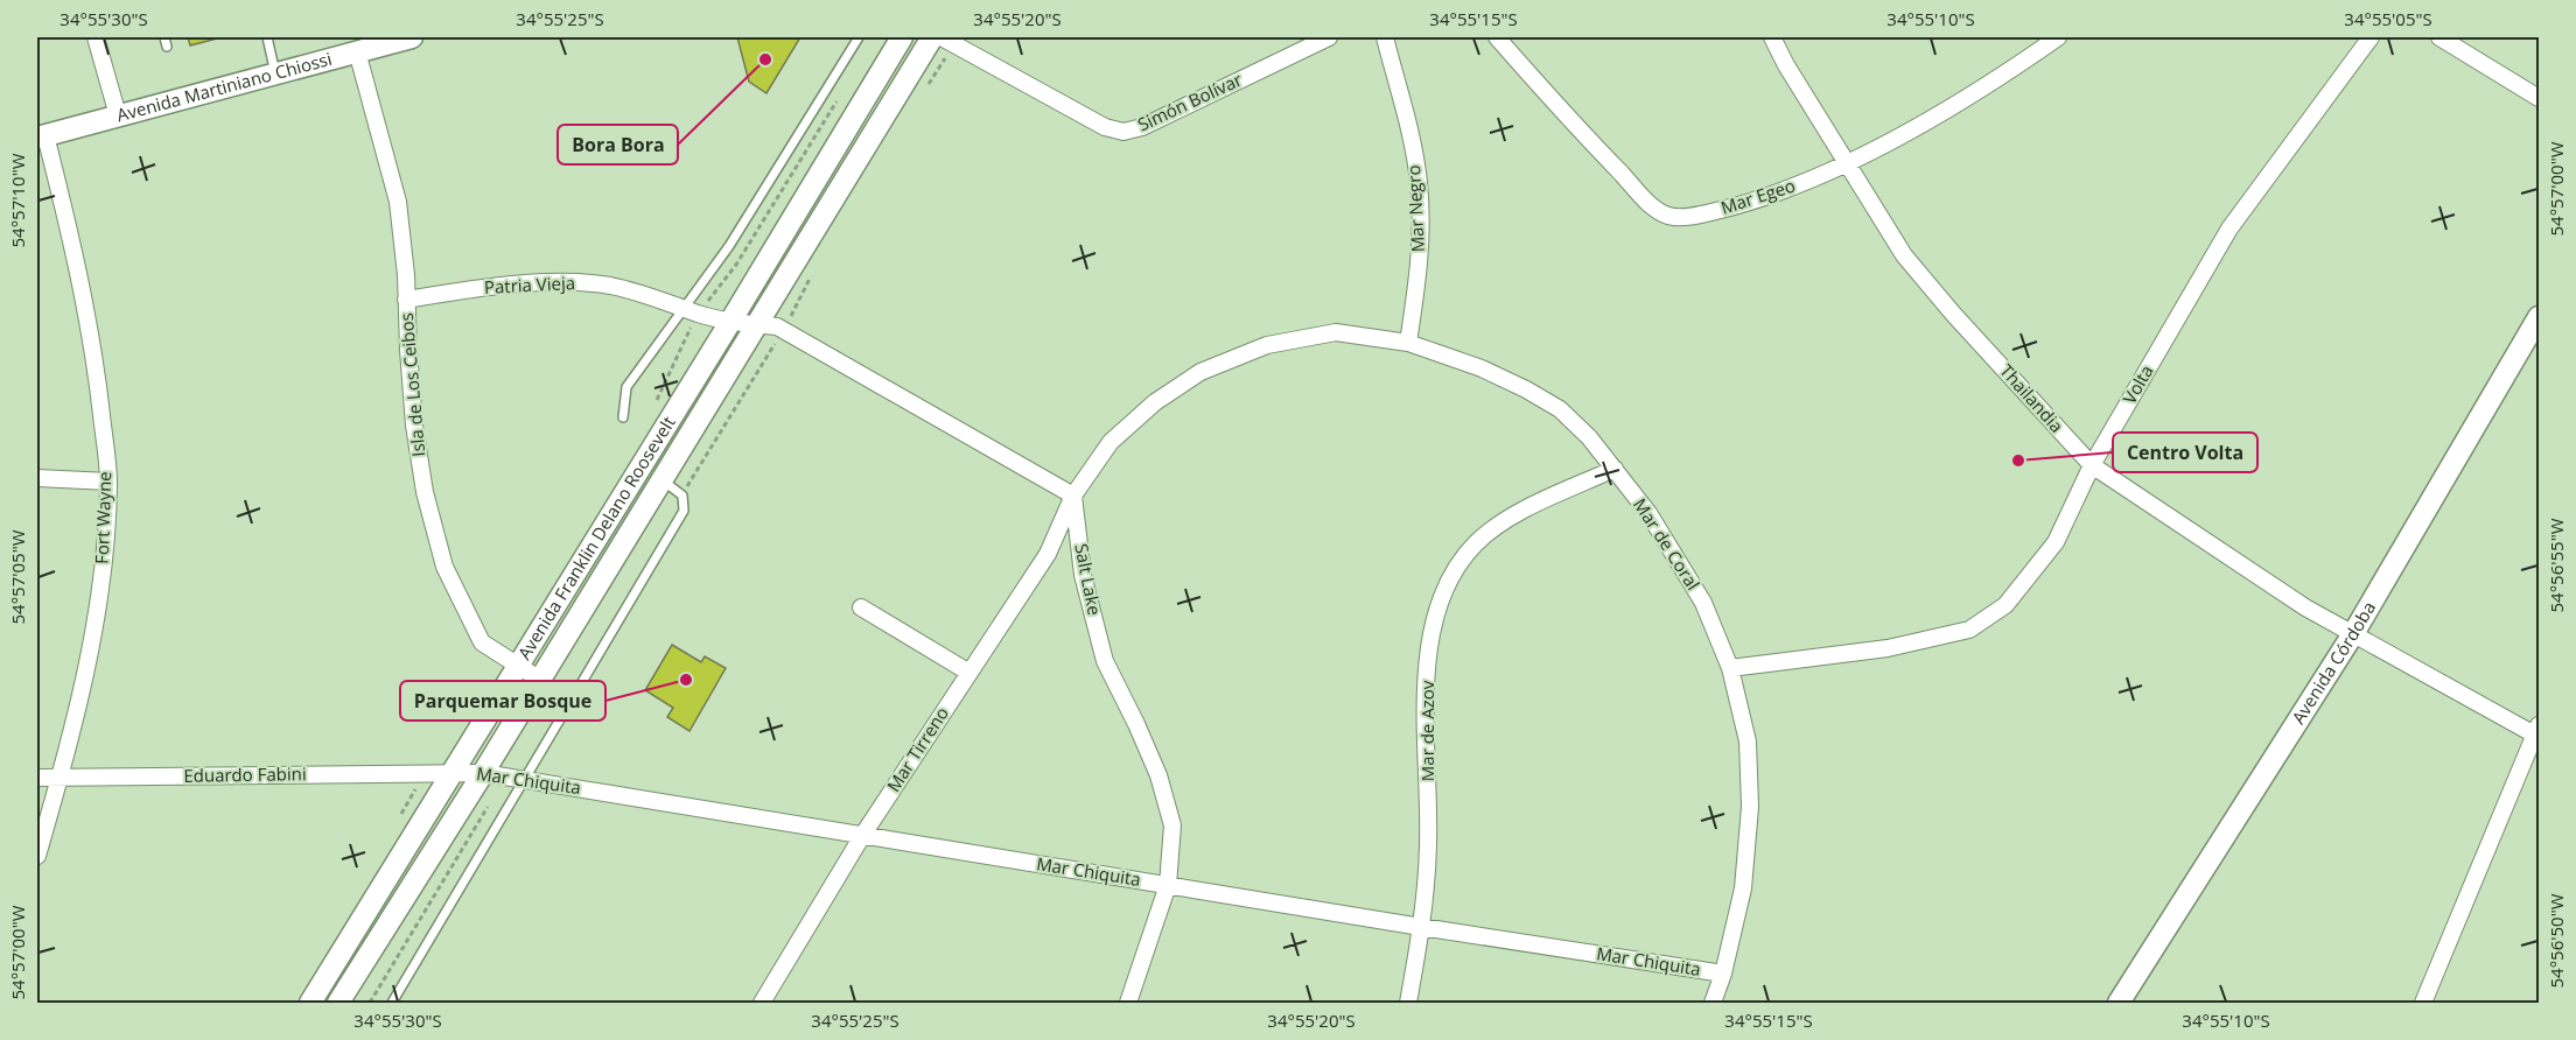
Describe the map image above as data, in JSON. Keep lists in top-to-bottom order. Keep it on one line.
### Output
{"streets":{"main road":["Avenida Martiniano Chiossi","Avenida Franklin Delano Roosevelt","Avenida Córdoba"],"street":["Simón Bolívar","Mar Egeo","Mar Negro","Patria Vieja","Isla de Los Ceibos","Volta","Thailandia","Fort Wayne","Mar de Coral","Salt Lake","Mar de Azov","Mar Tirreno","Eduardo Fabini","Mar Chiquita"]},"crossings":[["Avenida Martiniano Chiossi","Isla de Los Ceibos"],["Avenida Martiniano Chiossi","Fort Wayne"],["Mar Egeo","Thailandia"],["Mar Negro","Mar de Coral"],["Patria Vieja","Isla de Los Ceibos"],["Patria Vieja","Avenida Franklin Delano Roosevelt"],["Isla de Los Ceibos","Avenida Franklin Delano Roosevelt"],["Volta","Thailandia"],["Volta","Mar de Coral"],["Thailandia","Avenida Córdoba"],["Fort Wayne","Eduardo Fabini"],["Avenida Franklin Delano Roosevelt","Eduardo Fabini"],["Avenida Franklin Delano Roosevelt","Mar Chiquita"],["Mar de Coral","Salt Lake"],["Mar de Coral","Mar de Azov"],["Mar de Coral","Mar Tirreno"],["Mar de Coral","Mar Chiquita"],["Salt Lake","Mar Tirreno"],["Salt Lake","Mar Chiquita"],["Mar de Azov","Mar Chiquita"],["Mar Tirreno","Mar Chiquita"],["Eduardo Fabini","Mar Chiquita"]],"places":["Bora Bora","Centro Volta","Parquemar Bosque"],"coordinates":["34°55'30\"S","34°55'25\"S","34°55'20\"S","34°55'15\"S","34°55'10\"S","34°55'05\"S","54°57'00\"W","54°57'10\"W","54°56'55\"W","54°57'05\"W","54°56'50\"W"]}
